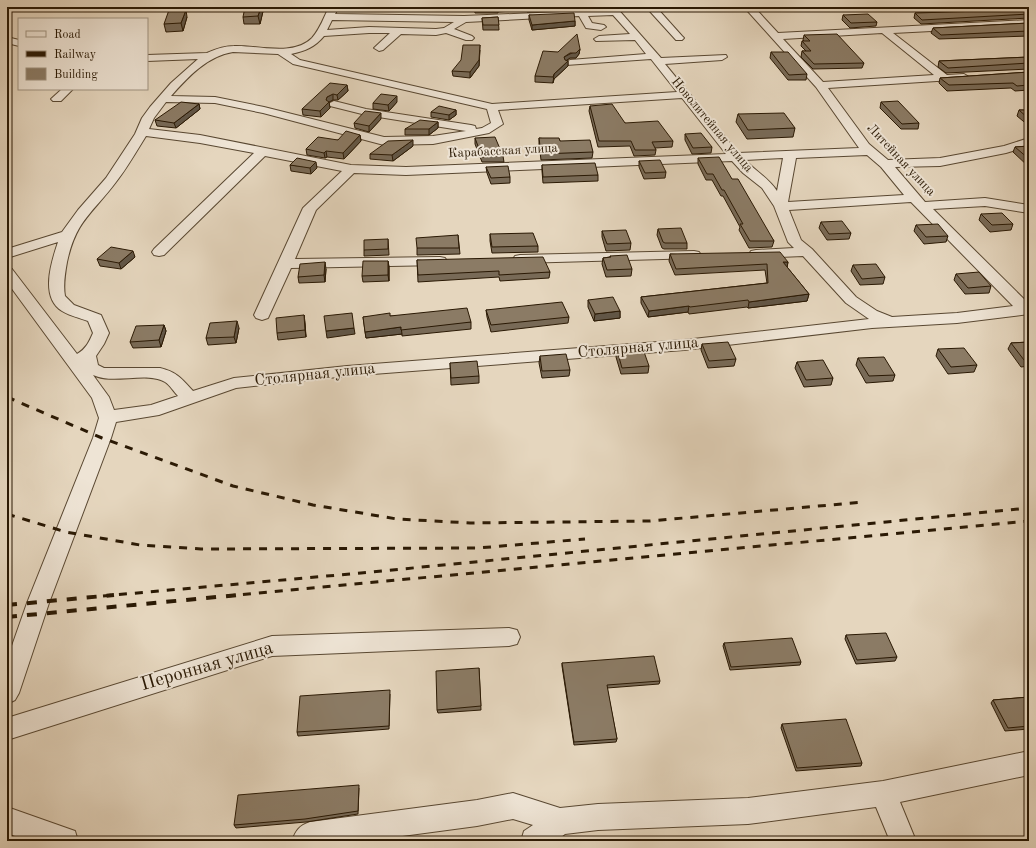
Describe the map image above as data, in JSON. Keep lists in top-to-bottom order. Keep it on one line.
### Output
{"streets":{"street":["Новолитейная улица","Карабасская улица","Литейная улица","Столярная улица","Перонная улица"]},"crossings":[["Новолитейная улица","Карабасская улица"],["Новолитейная улица","Столярная улица"],["Карабасская улица","Литейная улица"],["Литейная улица","Столярная улица"]],"legend":["Road","Railway","Building"]}
